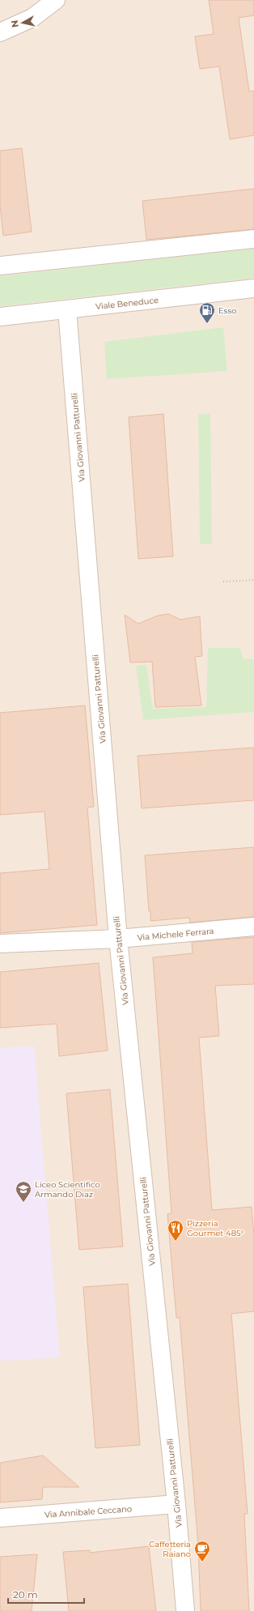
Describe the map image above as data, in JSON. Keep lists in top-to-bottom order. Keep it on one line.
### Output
{"streets":{"street":["Viale Beneduce","Via Giovanni Patturelli","Via Michele Ferrara","Via Annibale Ceccano"]},"crossings":[["Viale Beneduce","Via Giovanni Patturelli"],["Via Giovanni Patturelli","Via Michele Ferrara"],["Via Giovanni Patturelli","Via Annibale Ceccano"]],"places":{"fuel station":["Esso"],"school or university":["Liceo Scientifico Armando Diaz"],"restaurant":["Pizzeria Gourmet 485°"],"cafe":["Caffetteria Raiano"]},"scale_bar":"20 m","north":"left"}
